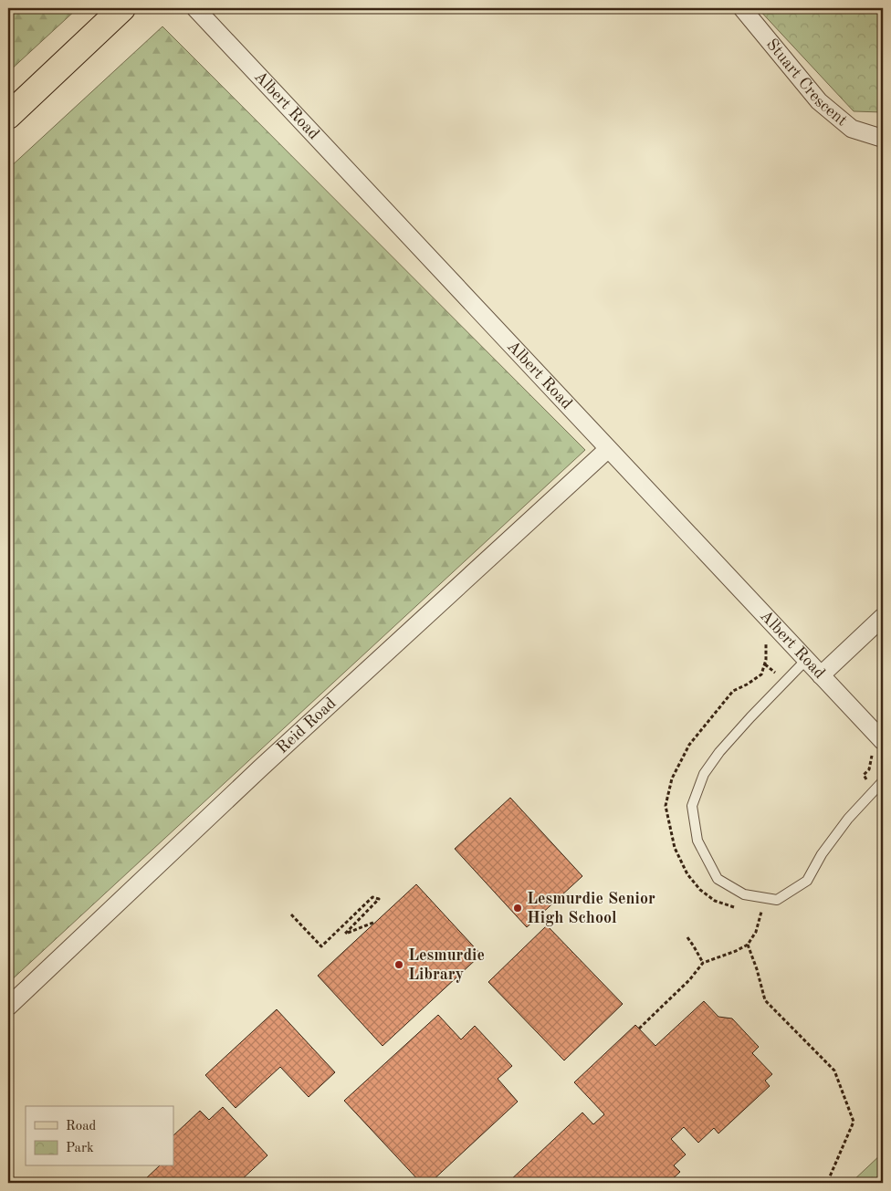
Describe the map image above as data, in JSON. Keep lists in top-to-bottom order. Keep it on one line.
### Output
{"streets":{"street":["Stuart Crescent","Albert Road","Reid Road"]},"crossings":[["Albert Road","Reid Road"]],"places":["Lesmurdie Senior High School","Lesmurdie Library"],"legend":["Road","Park"]}
